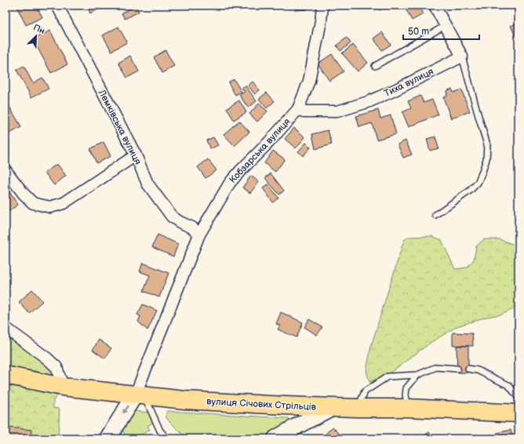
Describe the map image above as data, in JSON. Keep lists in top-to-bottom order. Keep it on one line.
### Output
{"streets":{"main road":["вулиця Січових Стрільців"],"street":["Тиха вулиця","Лемківська вулиця","Кобзарська вулиця"]},"crossings":[["Тиха вулиця","Кобзарська вулиця"],["Лемківська вулиця","Кобзарська вулиця"],["Кобзарська вулиця","вулиця Січових Стрільців"]],"scale_bar":"50 m","north":"top right"}
